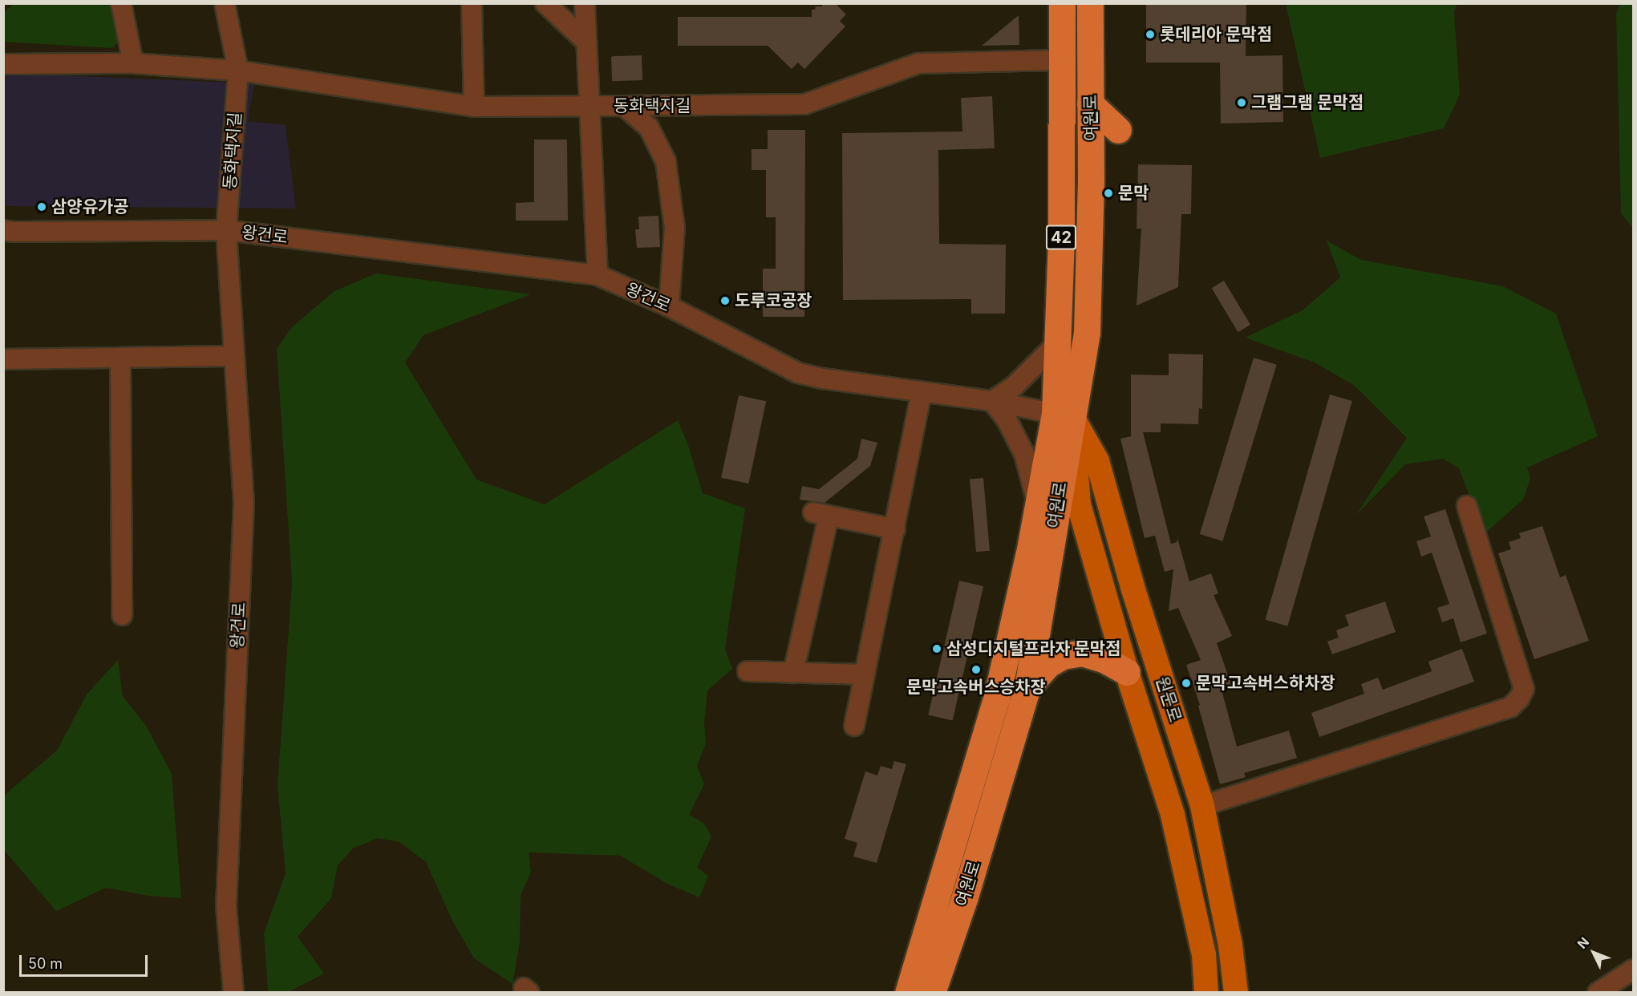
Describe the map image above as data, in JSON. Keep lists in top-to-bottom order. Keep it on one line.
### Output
{"streets":{"highway":["여원로","42"],"main road":["원문로"],"street":["동화택지길","왕건로"]},"crossings":[["동화택지길","여원로"],["동화택지길","왕건로"],["여원로","왕건로"],["여원로","원문로"],["왕건로","원문로"]],"places":["롯데리아 문막점","그램그램 문막점","문막","삼양유가공","도루코공장","삼성디지털프라자 문막점","문막고속버스승차장","문막고속버스하차장"],"scale_bar":"50 m","north":"top left"}
